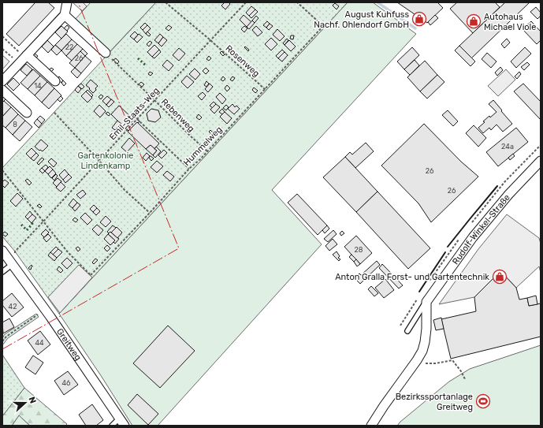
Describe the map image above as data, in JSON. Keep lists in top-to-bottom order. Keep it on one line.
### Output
{"streets":{"street":["Rudolf-Winkel-Straße","Greitweg"],"path":["Rosenweg","Emil-Staats-Weg","Rebenweg","Hummelweg"]},"crossings":[["Rosenweg","Emil-Staats-Weg"],["Rosenweg","Hummelweg"],["Emil-Staats-Weg","Rebenweg"],["Emil-Staats-Weg","Hummelweg"],["Emil-Staats-Weg","Greitweg"],["Rebenweg","Hummelweg"]],"parks":["Gartenkolonie Lindenkamp"],"places":{"shop":["August Kuhfuss Nachf. Ohlendorf GmbH","Autohaus Michael Viole","Anton Gralla Forst- und Gartentechnik"],"sports":["Bezirkssportanlage Greitweg"]},"house_numbers":["22","26","14","8","24a","26","26","28","42","44","46"],"north":"right"}
